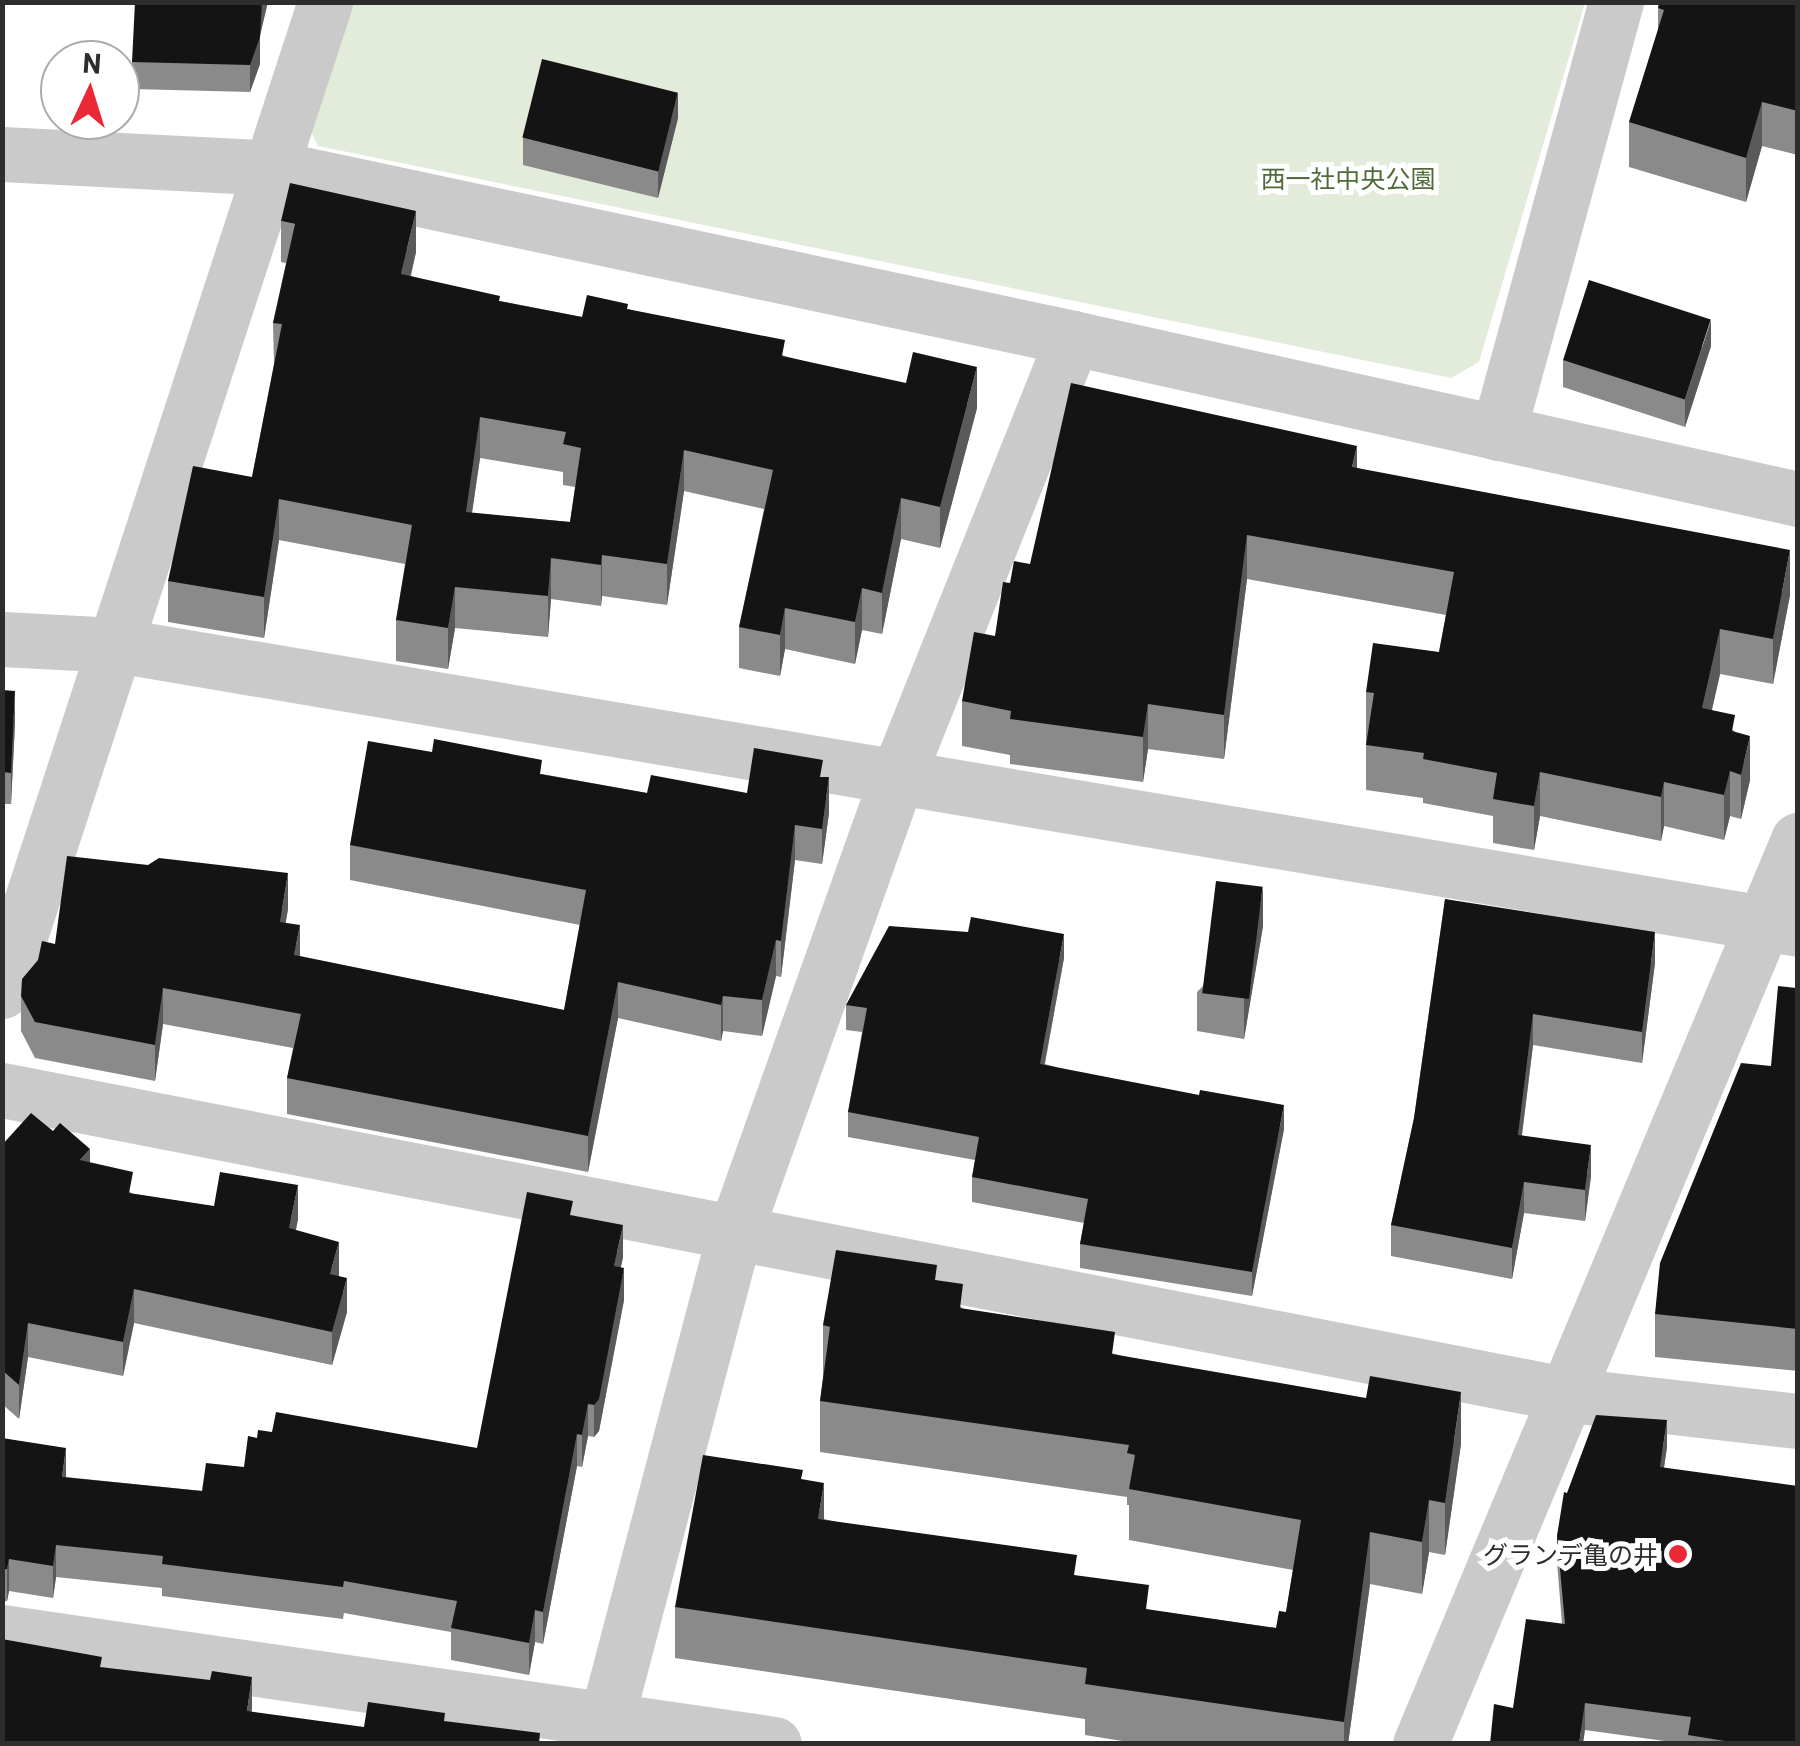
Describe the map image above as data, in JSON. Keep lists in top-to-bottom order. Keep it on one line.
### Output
{"parks":["西一社中央公園"],"places":["グランデ亀の井"],"north":"top"}
